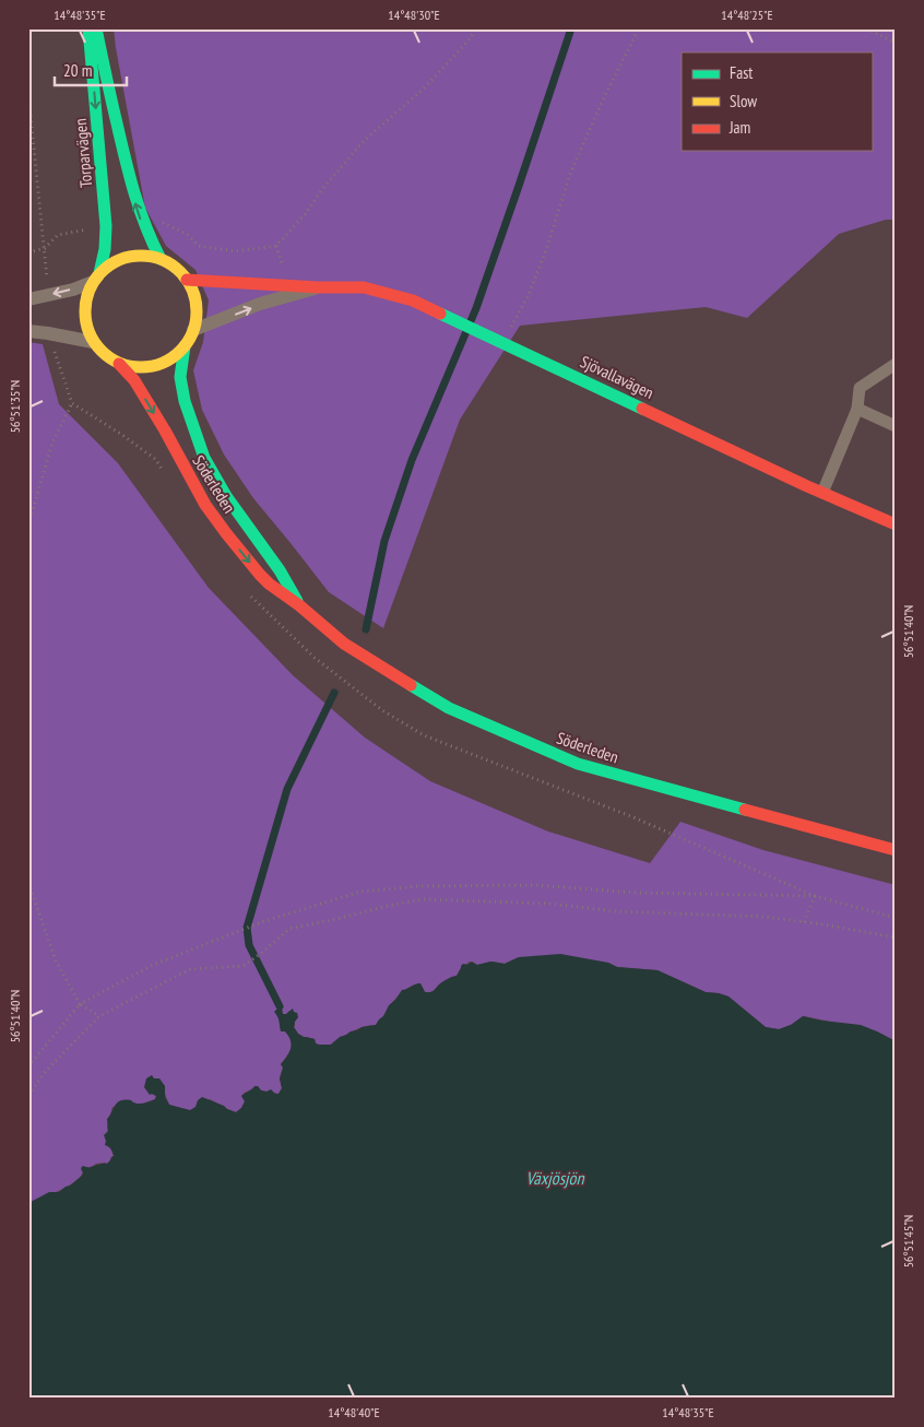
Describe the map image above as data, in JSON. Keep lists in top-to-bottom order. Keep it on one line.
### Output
{"streets":{"street":["Torparvägen","Sjövallavägen","Söderleden"]},"crossings":[["Torparvägen","Sjövallavägen"],["Torparvägen","Söderleden"],["Sjövallavägen","Söderleden"]],"water":["Växjösjön"],"legend":["Fast","Slow","Jam"],"scale_bar":"20 m","coordinates":["14°48'35\"E","14°48'30\"E","14°48'25\"E","56°51'35\"N","56°51'40\"N","56°51'45\"N","14°48'40\"E"]}
